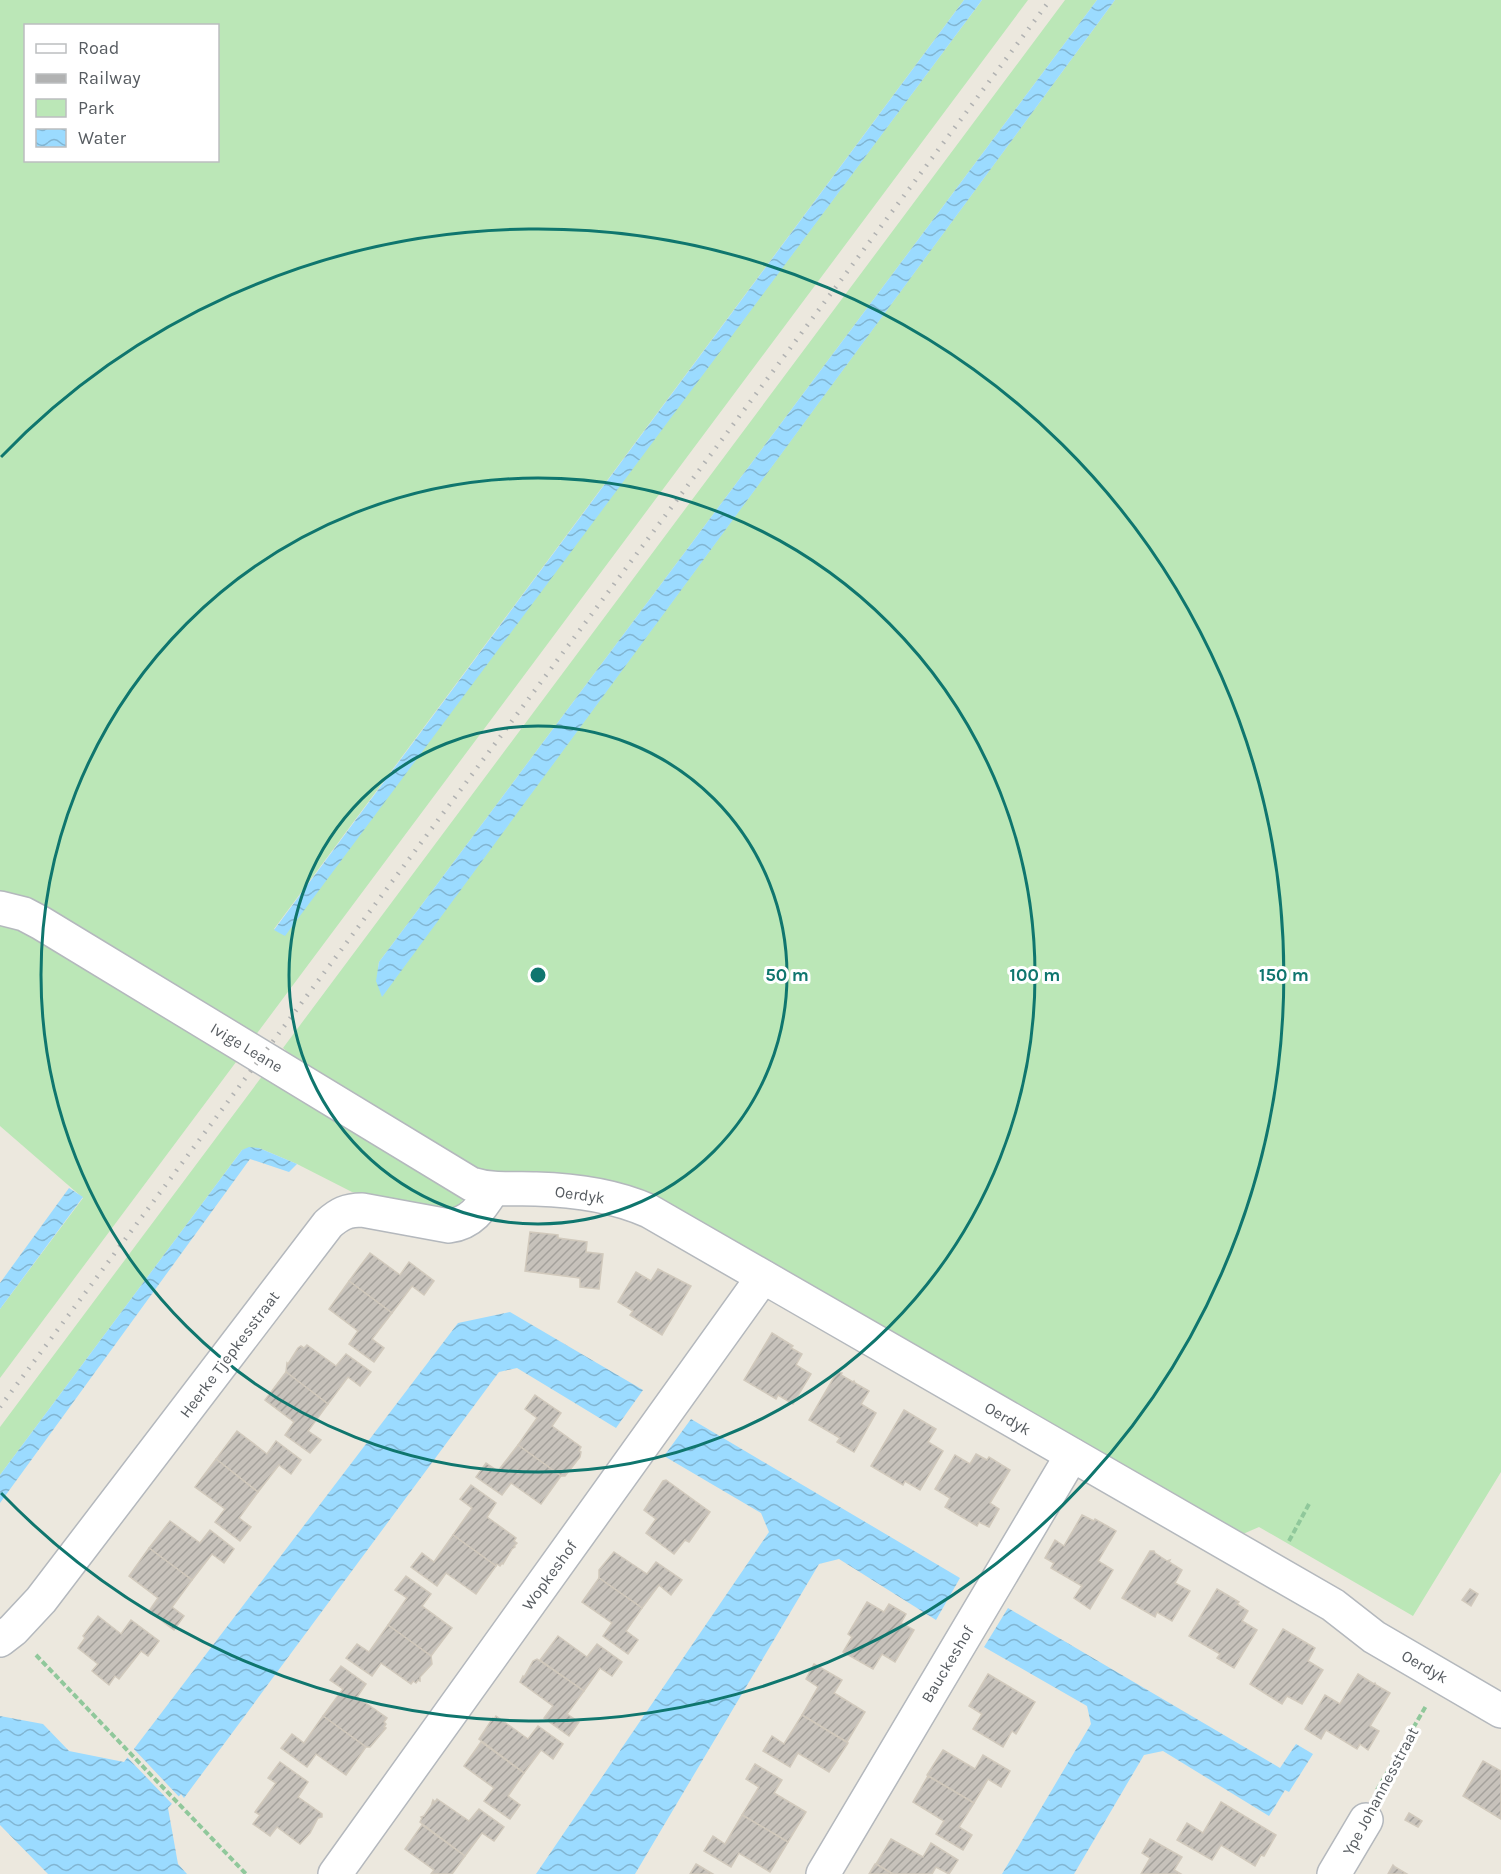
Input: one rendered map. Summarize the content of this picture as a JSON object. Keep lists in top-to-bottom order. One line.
{"streets":{"street":["Ivige Leane","Oerdyk","Heerke Tjepkesstraat","Wopkeshof","Bauckeshof","Ype Johannesstraat"]},"crossings":[["Ivige Leane","Oerdyk"],["Ivige Leane","Heerke Tjepkesstraat"],["Oerdyk","Heerke Tjepkesstraat"],["Oerdyk","Wopkeshof"],["Oerdyk","Bauckeshof"],["Oerdyk","Ype Johannesstraat"]],"legend":["Road","Railway","Park","Water"],"rings":["50 m","100 m","150 m"]}
